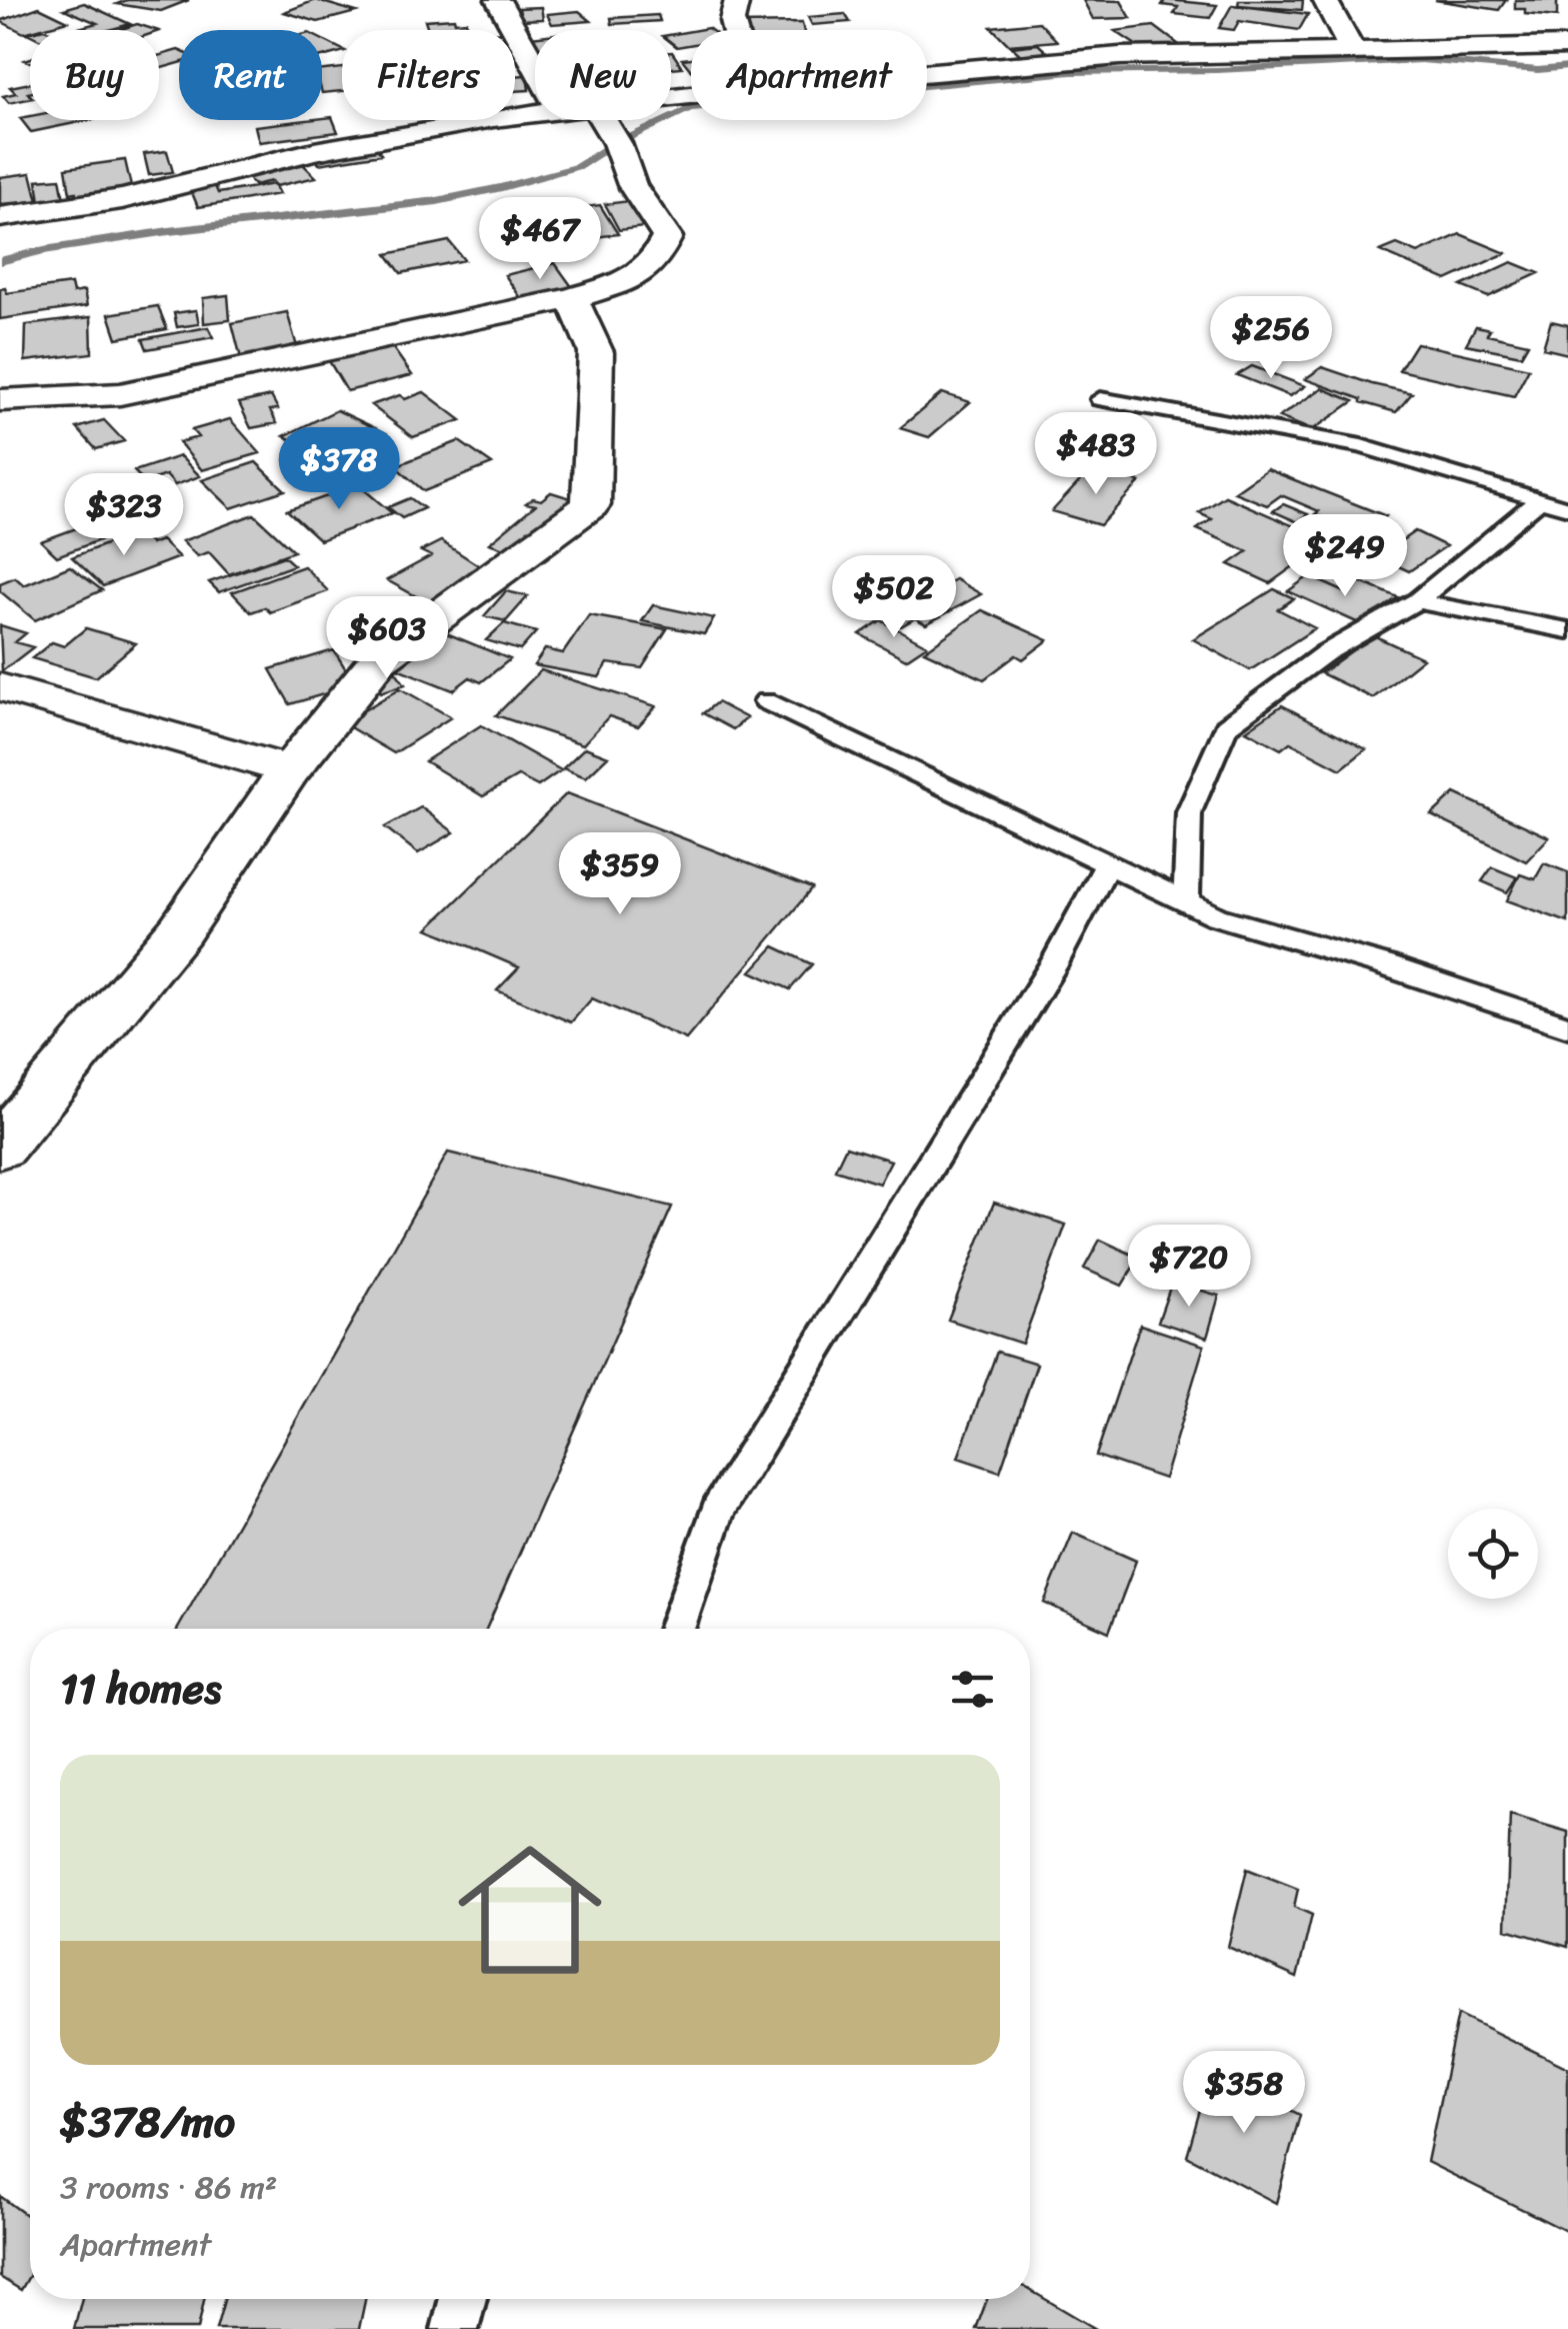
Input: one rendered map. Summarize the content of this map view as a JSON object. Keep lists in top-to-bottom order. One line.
{"page":{"chip":["Buy","Rent","Filters","New","Apartment"],"price":["$467","$256","$483","$378","$323","$249","$502","$603","$359","$720","$358"],"heading":"11 homes","list":[{"name":"$378/mo","note":"3 rooms · 86 m² · Apartment"}]}}
